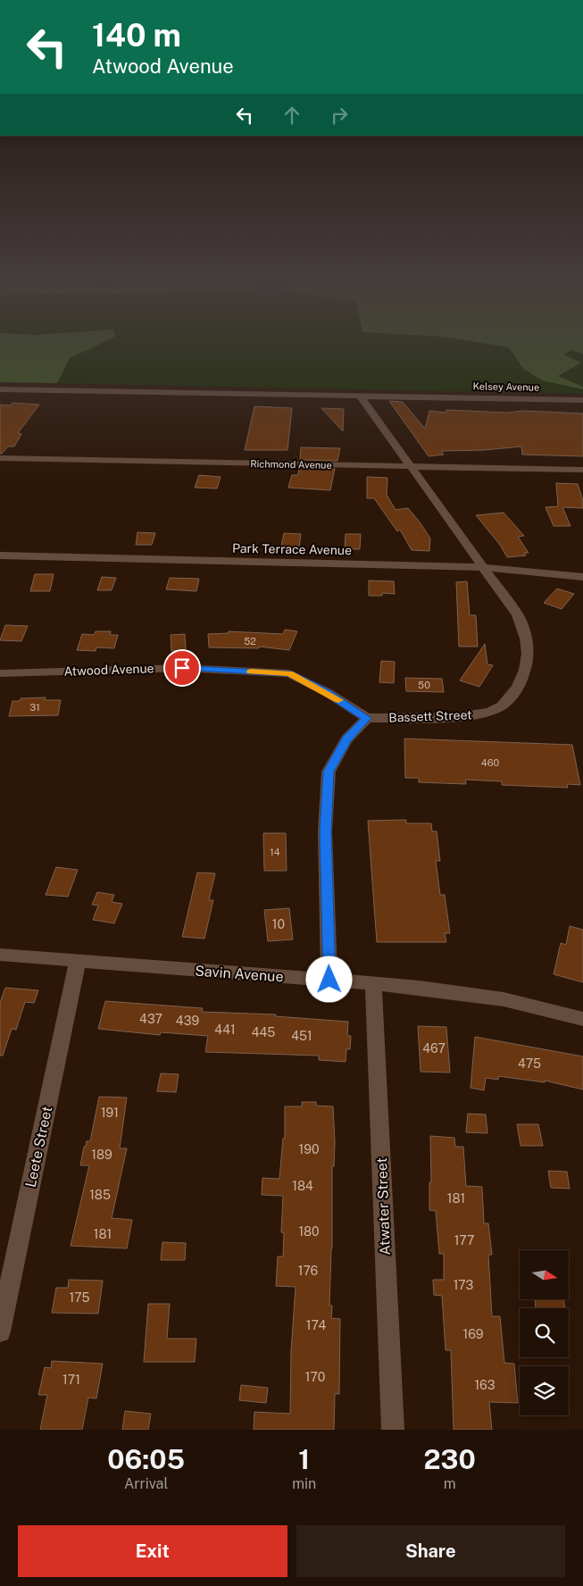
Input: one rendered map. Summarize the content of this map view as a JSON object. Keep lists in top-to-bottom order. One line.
{"streets":{"street":["Kelsey Avenue","Richmond Avenue","Park Terrace Avenue","Atwood Avenue","Bassett Street","Savin Avenue","Leete Street","Atwater Street"]},"crossings":[["Kelsey Avenue","Bassett Street"],["Richmond Avenue","Bassett Street"],["Park Terrace Avenue","Bassett Street"],["Atwood Avenue","Bassett Street"],["Savin Avenue","Leete Street"],["Savin Avenue","Atwater Street"]],"house_numbers":["52","50","31","460","14","10","437","439","441","445","451","467","475","191","190","189","184","185","181","180","181","177","176","173","175","174","169","170","171","163"],"north":"right","page":{"turn":["140 m","Atwood Avenue"],"eta":["06:05","Arrival","1","min","230","m"],"buttons":["Exit","Share"]}}
